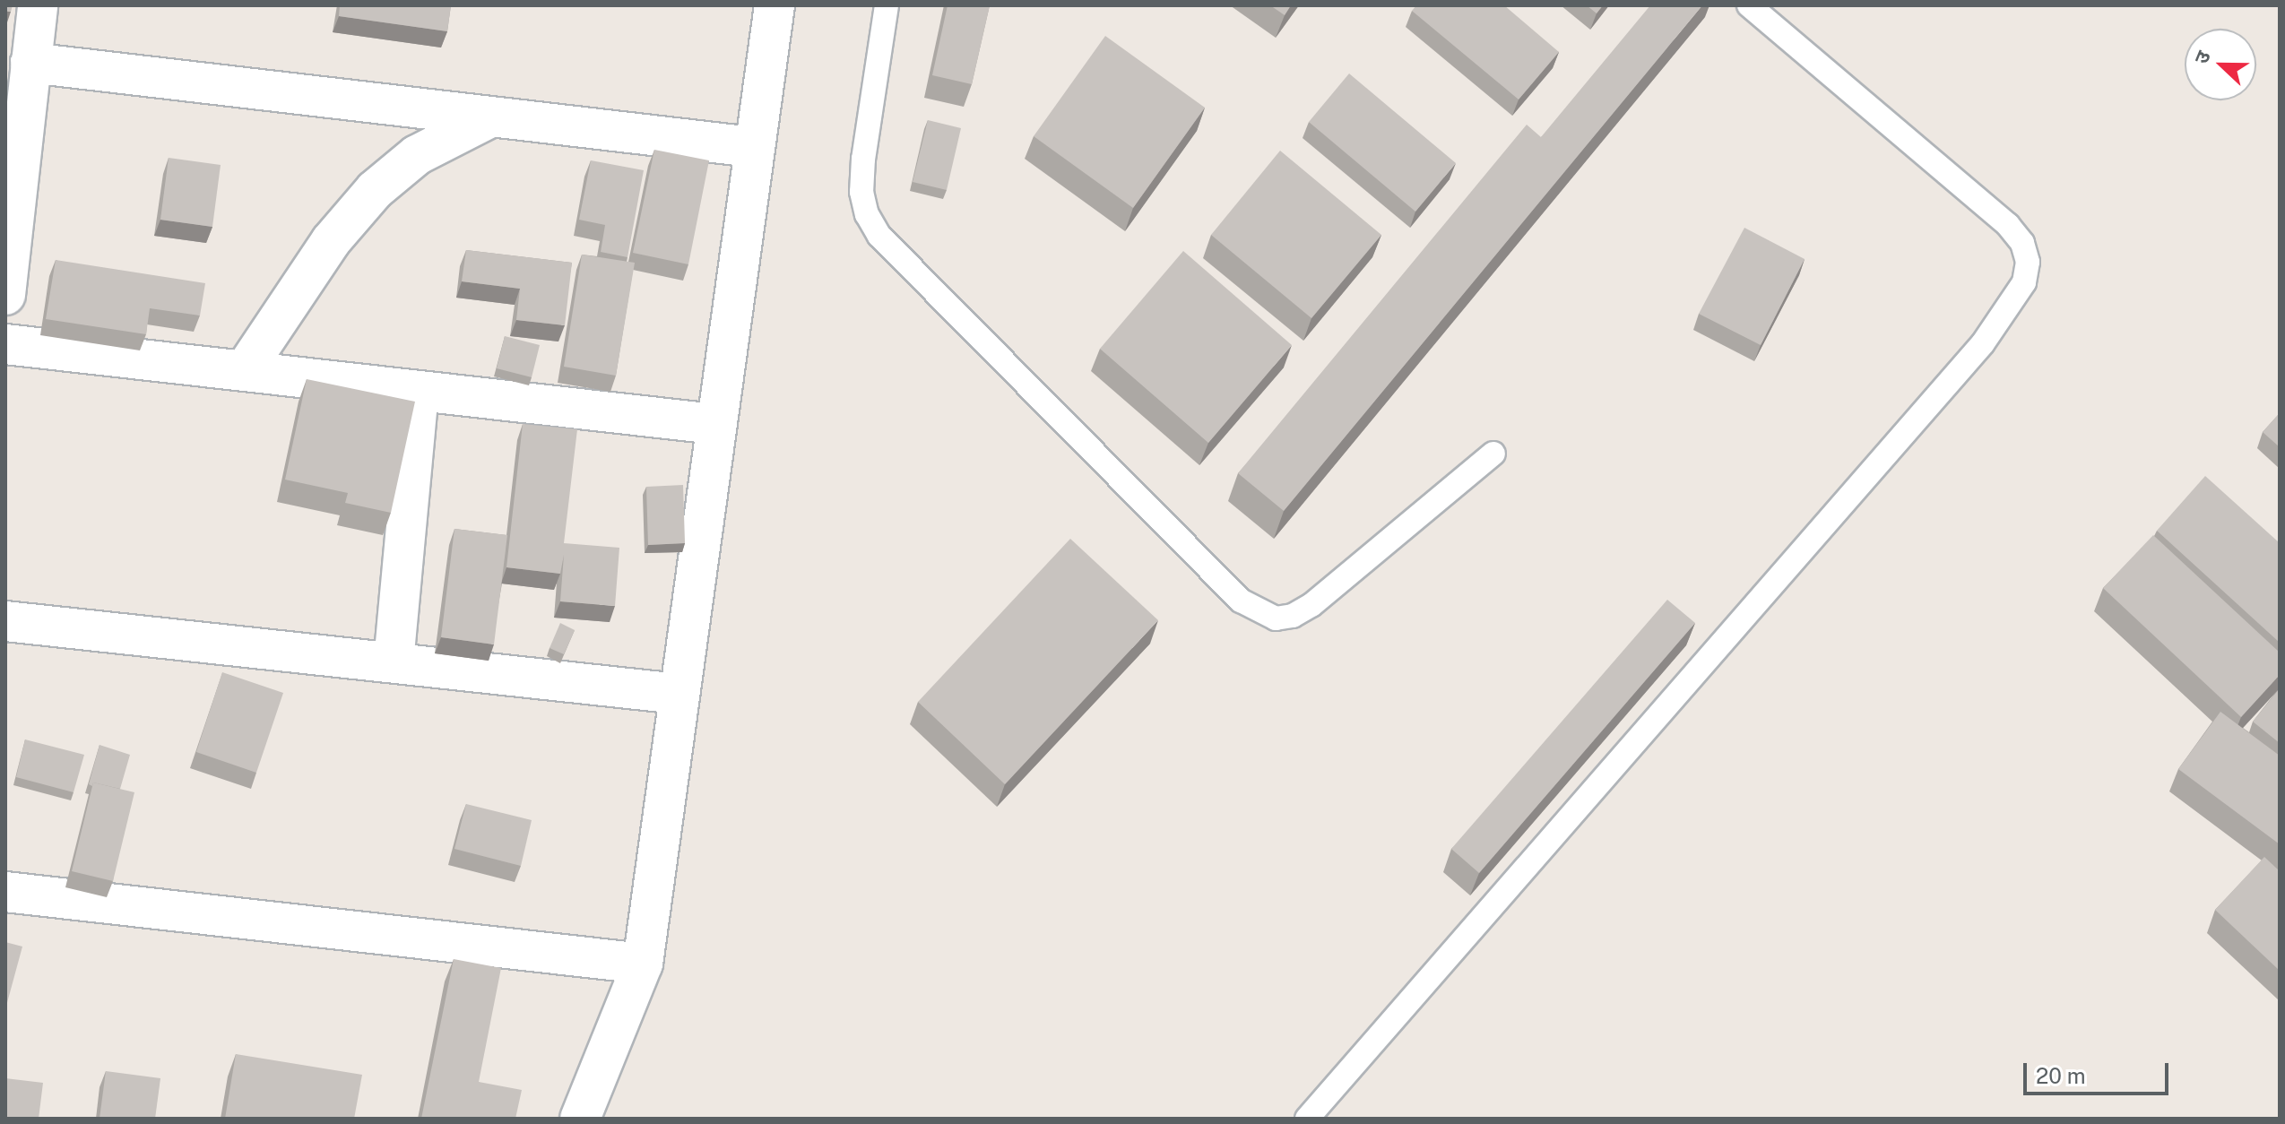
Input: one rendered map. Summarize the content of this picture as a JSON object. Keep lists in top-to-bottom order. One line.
{"scale_bar":"20 m","north":"left"}
